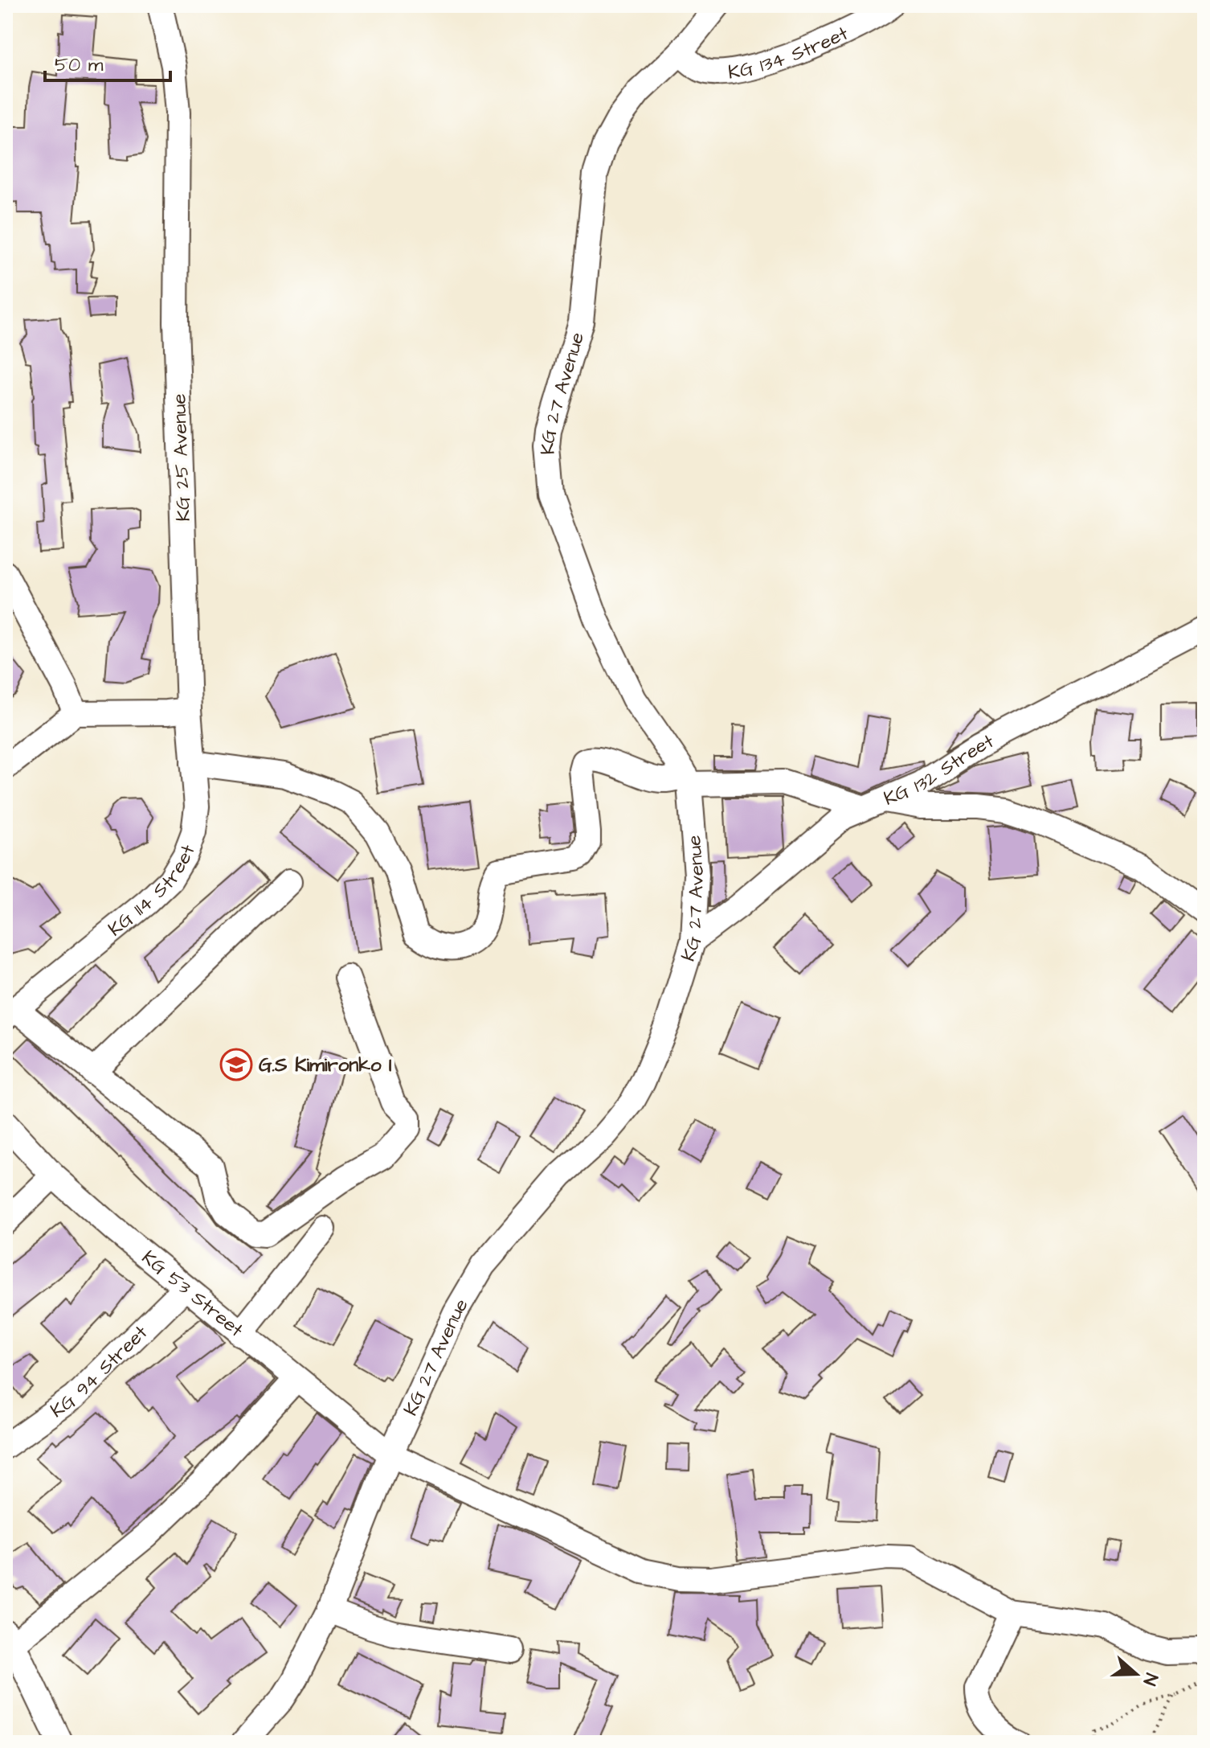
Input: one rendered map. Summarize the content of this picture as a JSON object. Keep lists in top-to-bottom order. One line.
{"streets":{"street":["KG 134 Street","KG 27 Avenue","KG 25 Avenue","KG 132 Street","KG 114 Street","KG 53 Street","KG 94 Street"]},"crossings":[["KG 134 Street","KG 27 Avenue"],["KG 27 Avenue","KG 132 Street"],["KG 27 Avenue","KG 53 Street"],["KG 25 Avenue","KG 114 Street"],["KG 53 Street","KG 94 Street"]],"places":{"school or university":["G.S Kimironko I"]},"scale_bar":"50 m","north":"right"}
